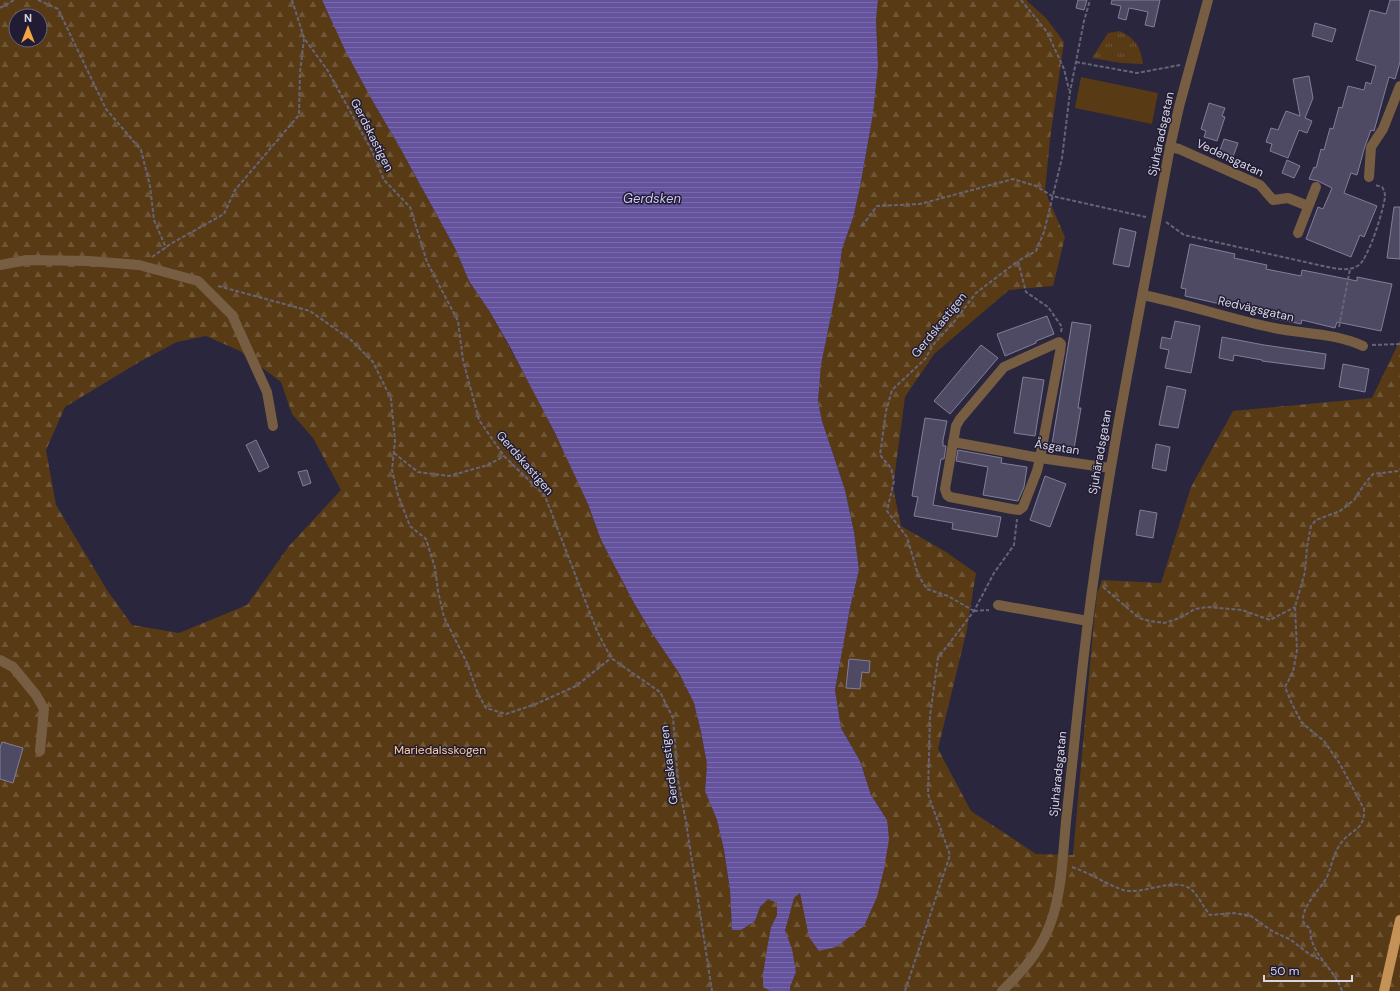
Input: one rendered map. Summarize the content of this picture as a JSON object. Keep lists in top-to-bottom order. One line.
{"streets":{"street":["Sjuhäradsgatan","Vedensgatan","Redvägsgatan","Åsgatan"],"path":["Gerdskastigen"]},"crossings":[["Sjuhäradsgatan","Vedensgatan"],["Sjuhäradsgatan","Redvägsgatan"],["Sjuhäradsgatan","Åsgatan"]],"water":["Gerdsken"],"parks":["Mariedalsskogen"],"scale_bar":"50 m","north":"top"}
